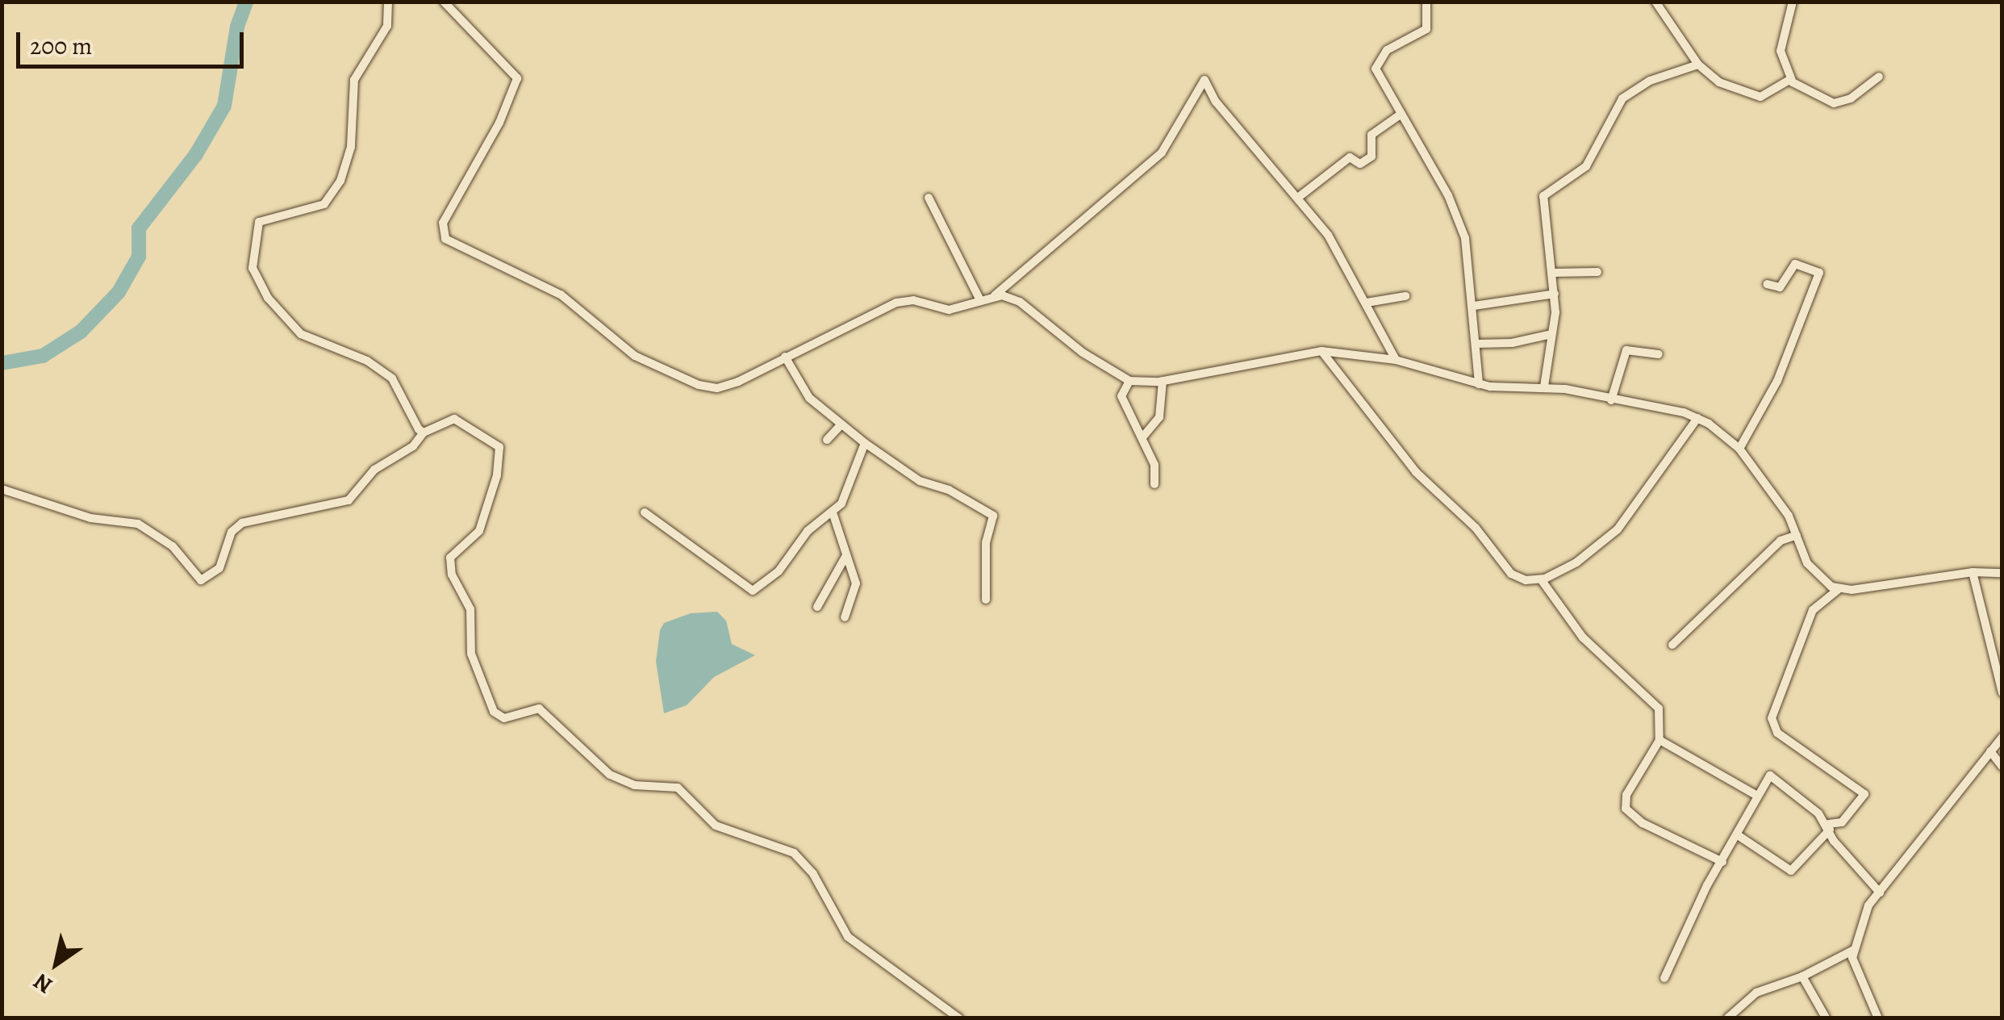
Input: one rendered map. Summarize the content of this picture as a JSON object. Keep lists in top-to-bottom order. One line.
{"scale_bar":"200 m","north":"bottom left"}
